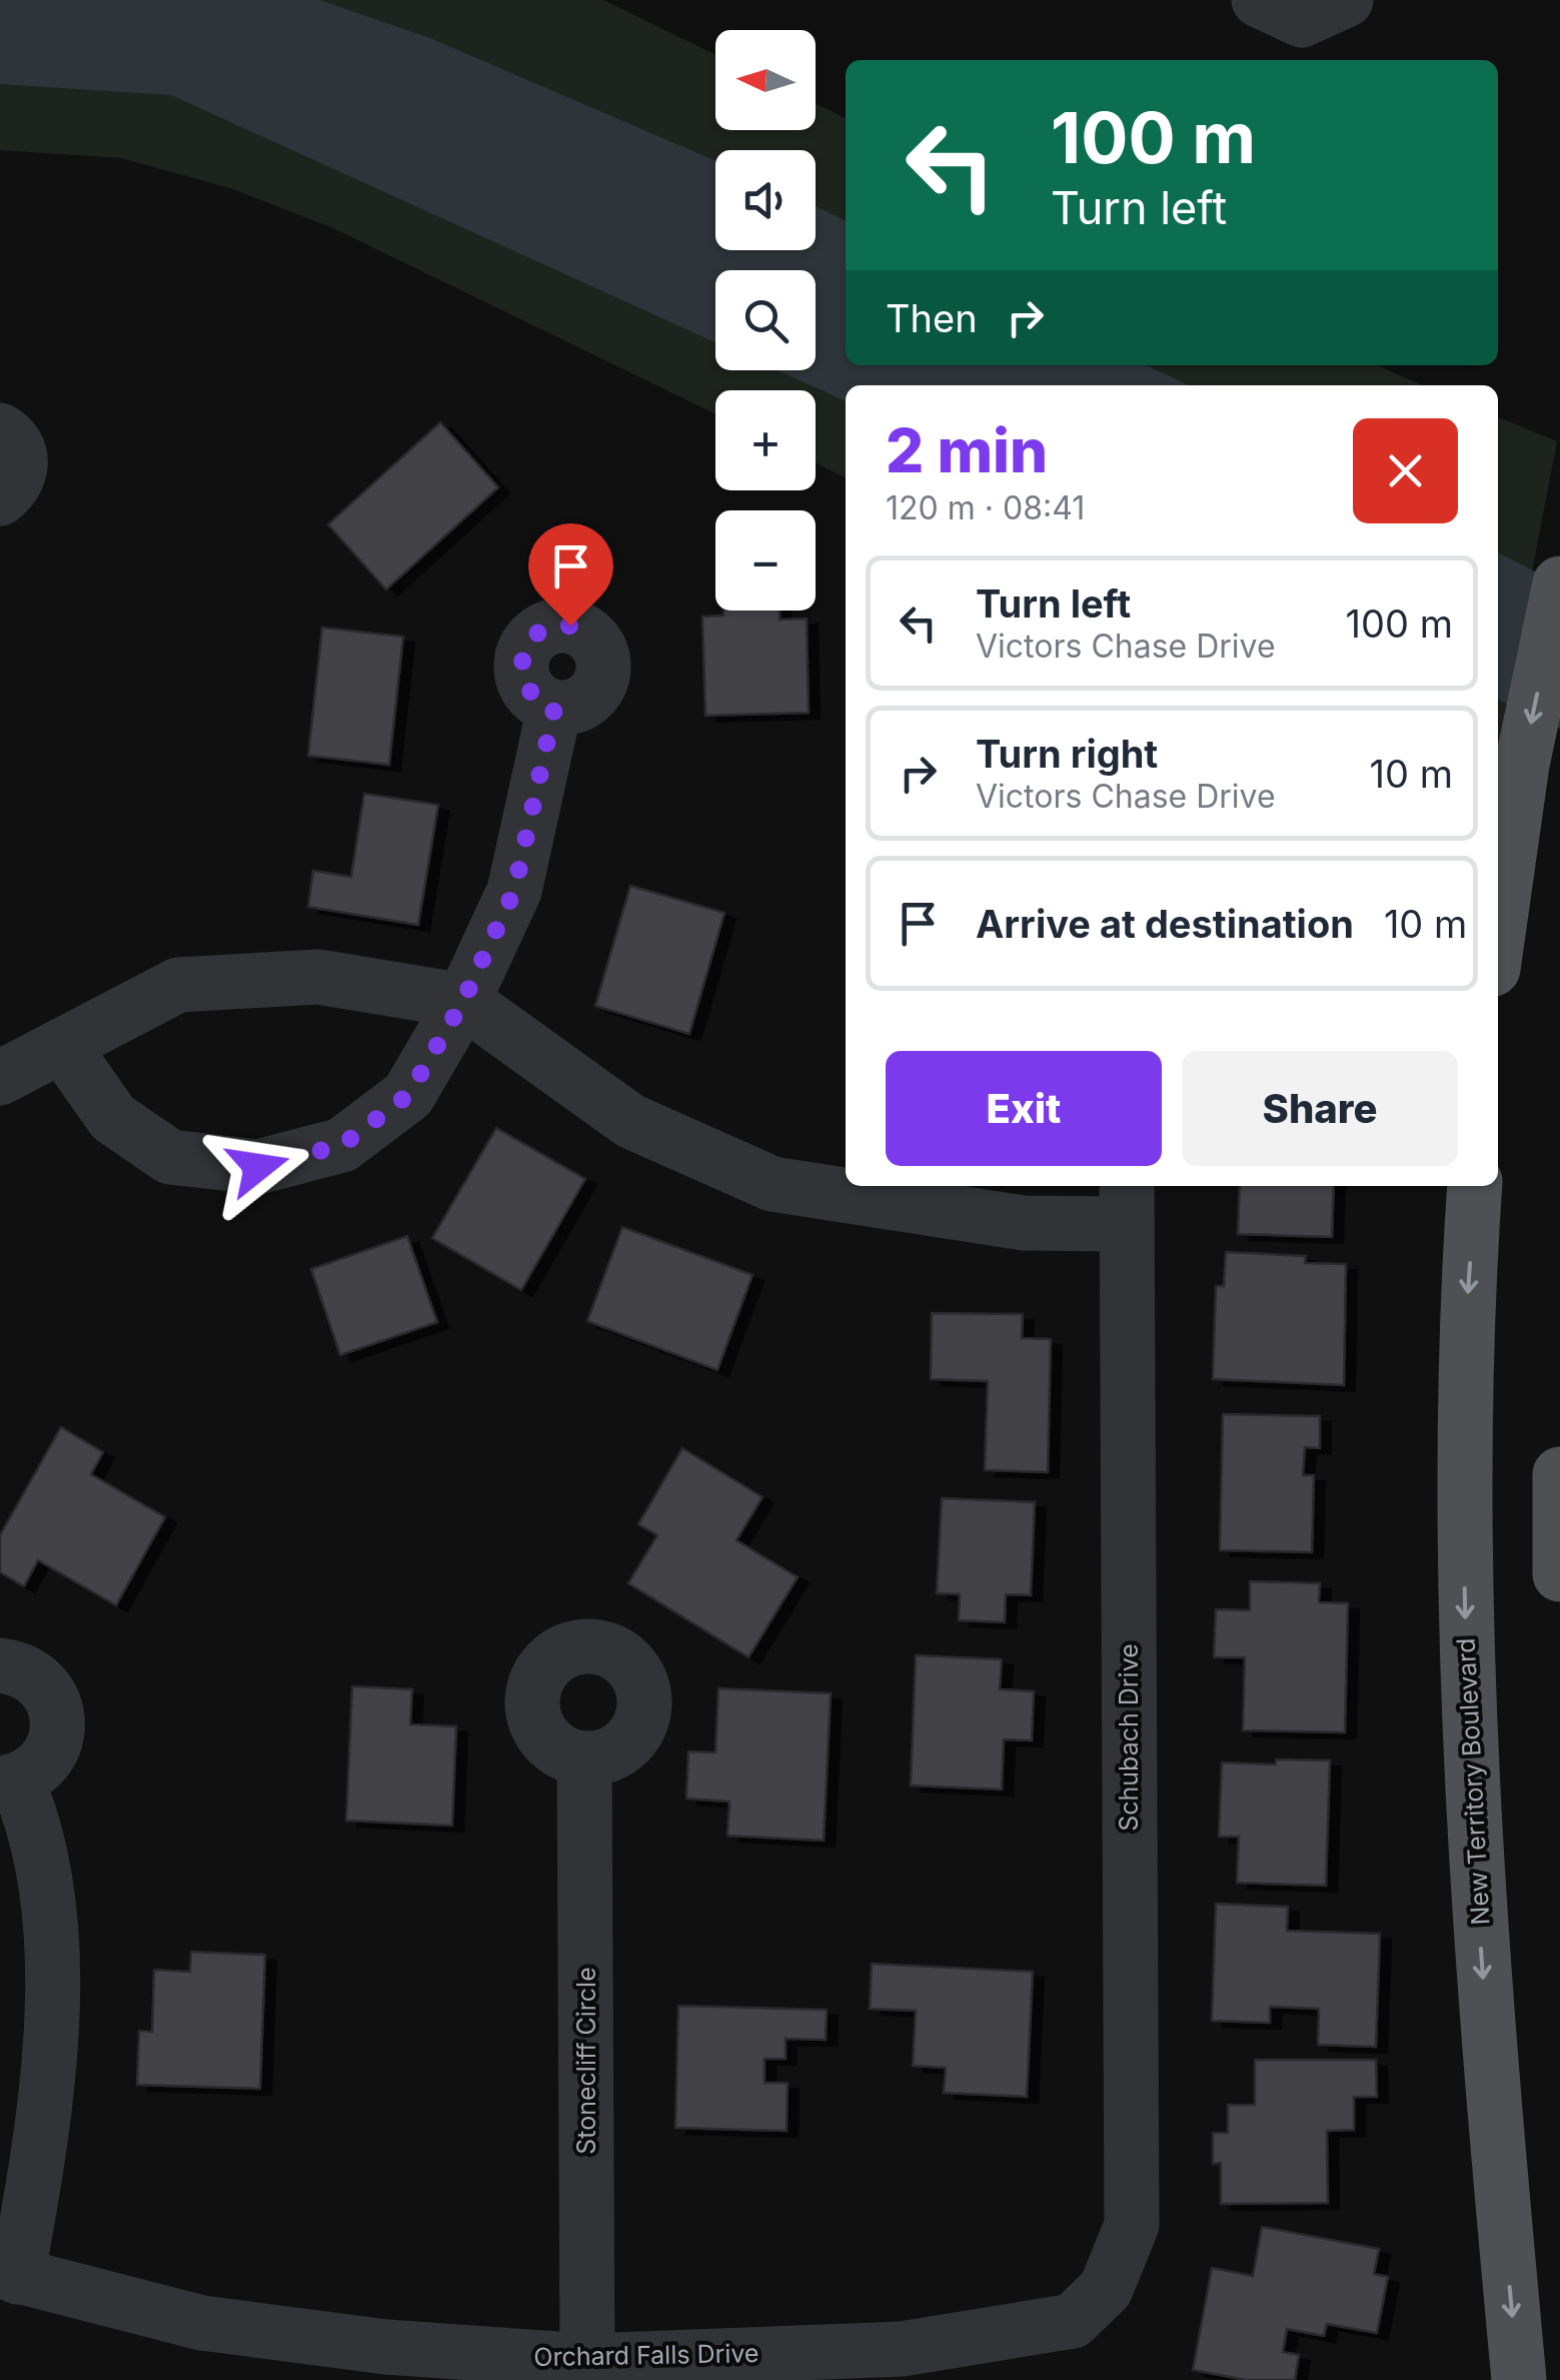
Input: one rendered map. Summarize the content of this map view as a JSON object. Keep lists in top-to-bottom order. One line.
{"streets":{"main road":["New Territory Boulevard"],"street":["Schubach Drive","Stonecliff Circle","Orchard Falls Drive"]},"crossings":[["Schubach Drive","Orchard Falls Drive"],["Stonecliff Circle","Orchard Falls Drive"]],"one_way":["New Territory Boulevard"],"north":"left","page":{"map_buttons":["+","−"],"turn":["100 m","Turn left"],"then":"Then","heading":["2 min","120 m · 08:41"],"list":[{"name":"Turn left","note":"Victors Chase Drive","value":"100 m"},{"name":"Turn right","note":"Victors Chase Drive","value":"10 m"},{"name":"Arrive at destination","value":"10 m"}],"buttons":["Exit","Share"]}}
